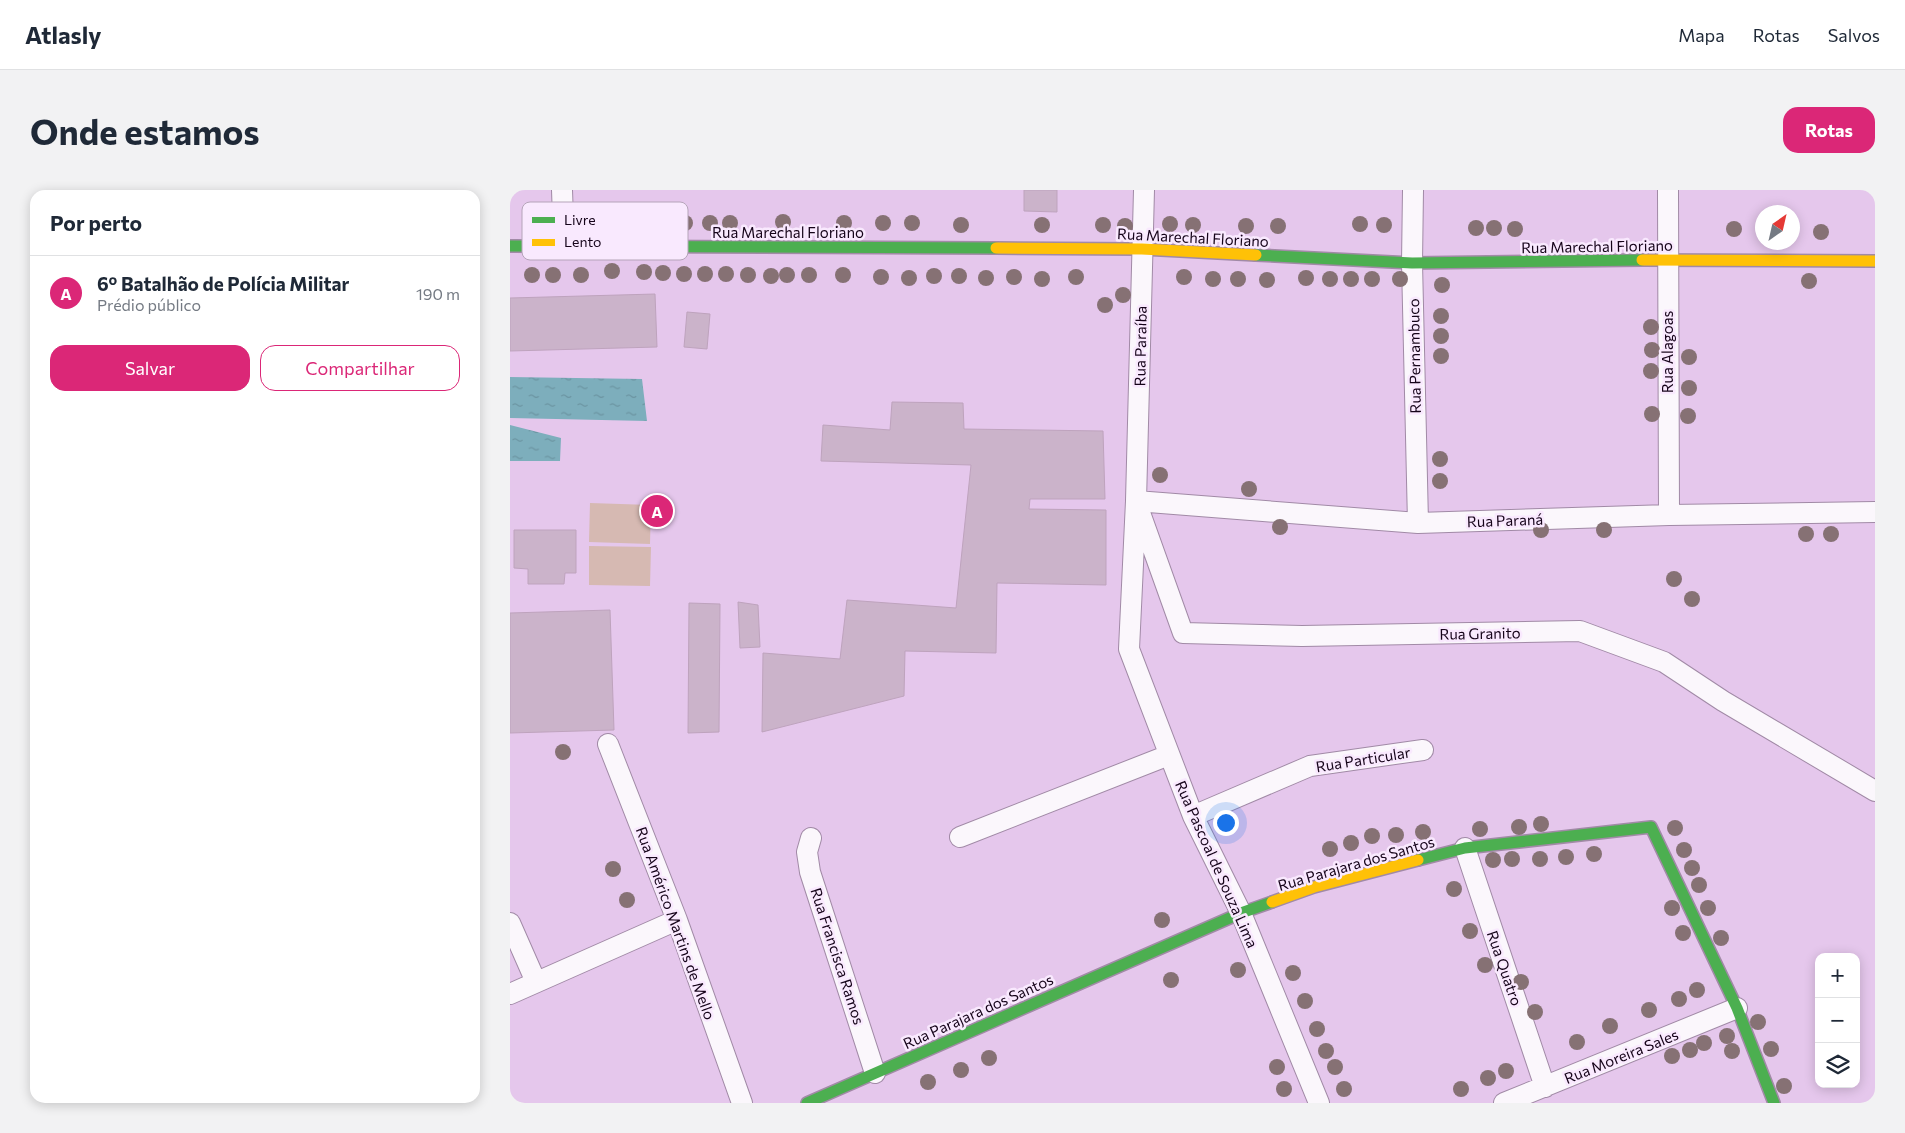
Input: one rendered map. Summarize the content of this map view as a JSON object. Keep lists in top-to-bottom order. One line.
{"streets":{"street":["Rua Marechal Floriano","Rua Paraíba","Rua Alagoas","Rua Pernambuco","Rua Paraná","Rua Granito","Rua Particular","Rua Parajara dos Santos","Rua Pascoal de Souza Lima","Rua Américo Martins de Mello","Rua Francisca Ramos","Rua Quatro","Rua Moreira Sales"]},"crossings":[["Rua Marechal Floriano","Rua Paraíba"],["Rua Marechal Floriano","Rua Alagoas"],["Rua Marechal Floriano","Rua Pernambuco"],["Rua Paraíba","Rua Paraná"],["Rua Paraíba","Rua Granito"],["Rua Paraíba","Rua Pascoal de Souza Lima"],["Rua Alagoas","Rua Paraná"],["Rua Pernambuco","Rua Paraná"],["Rua Paraná","Rua Granito"],["Rua Paraná","Rua Pascoal de Souza Lima"],["Rua Granito","Rua Pascoal de Souza Lima"],["Rua Particular","Rua Pascoal de Souza Lima"],["Rua Parajara dos Santos","Rua Pascoal de Souza Lima"],["Rua Parajara dos Santos","Rua Francisca Ramos"],["Rua Parajara dos Santos","Rua Quatro"],["Rua Parajara dos Santos","Rua Moreira Sales"],["Rua Quatro","Rua Moreira Sales"]],"legend":["Livre","Lento"],"north":"top right","page":{"header":"Atlasly","nav":["Mapa","Rotas","Salvos"],"buttons":["Rotas",["Salvar","Compartilhar"]],"title":"Onde estamos","heading":"Por perto","list":[{"mark":"A","name":"6º Batalhão de Polícia Militar","note":"Prédio público","value":"190 m"}],"pins":"A","map_buttons":["+","−"]}}
